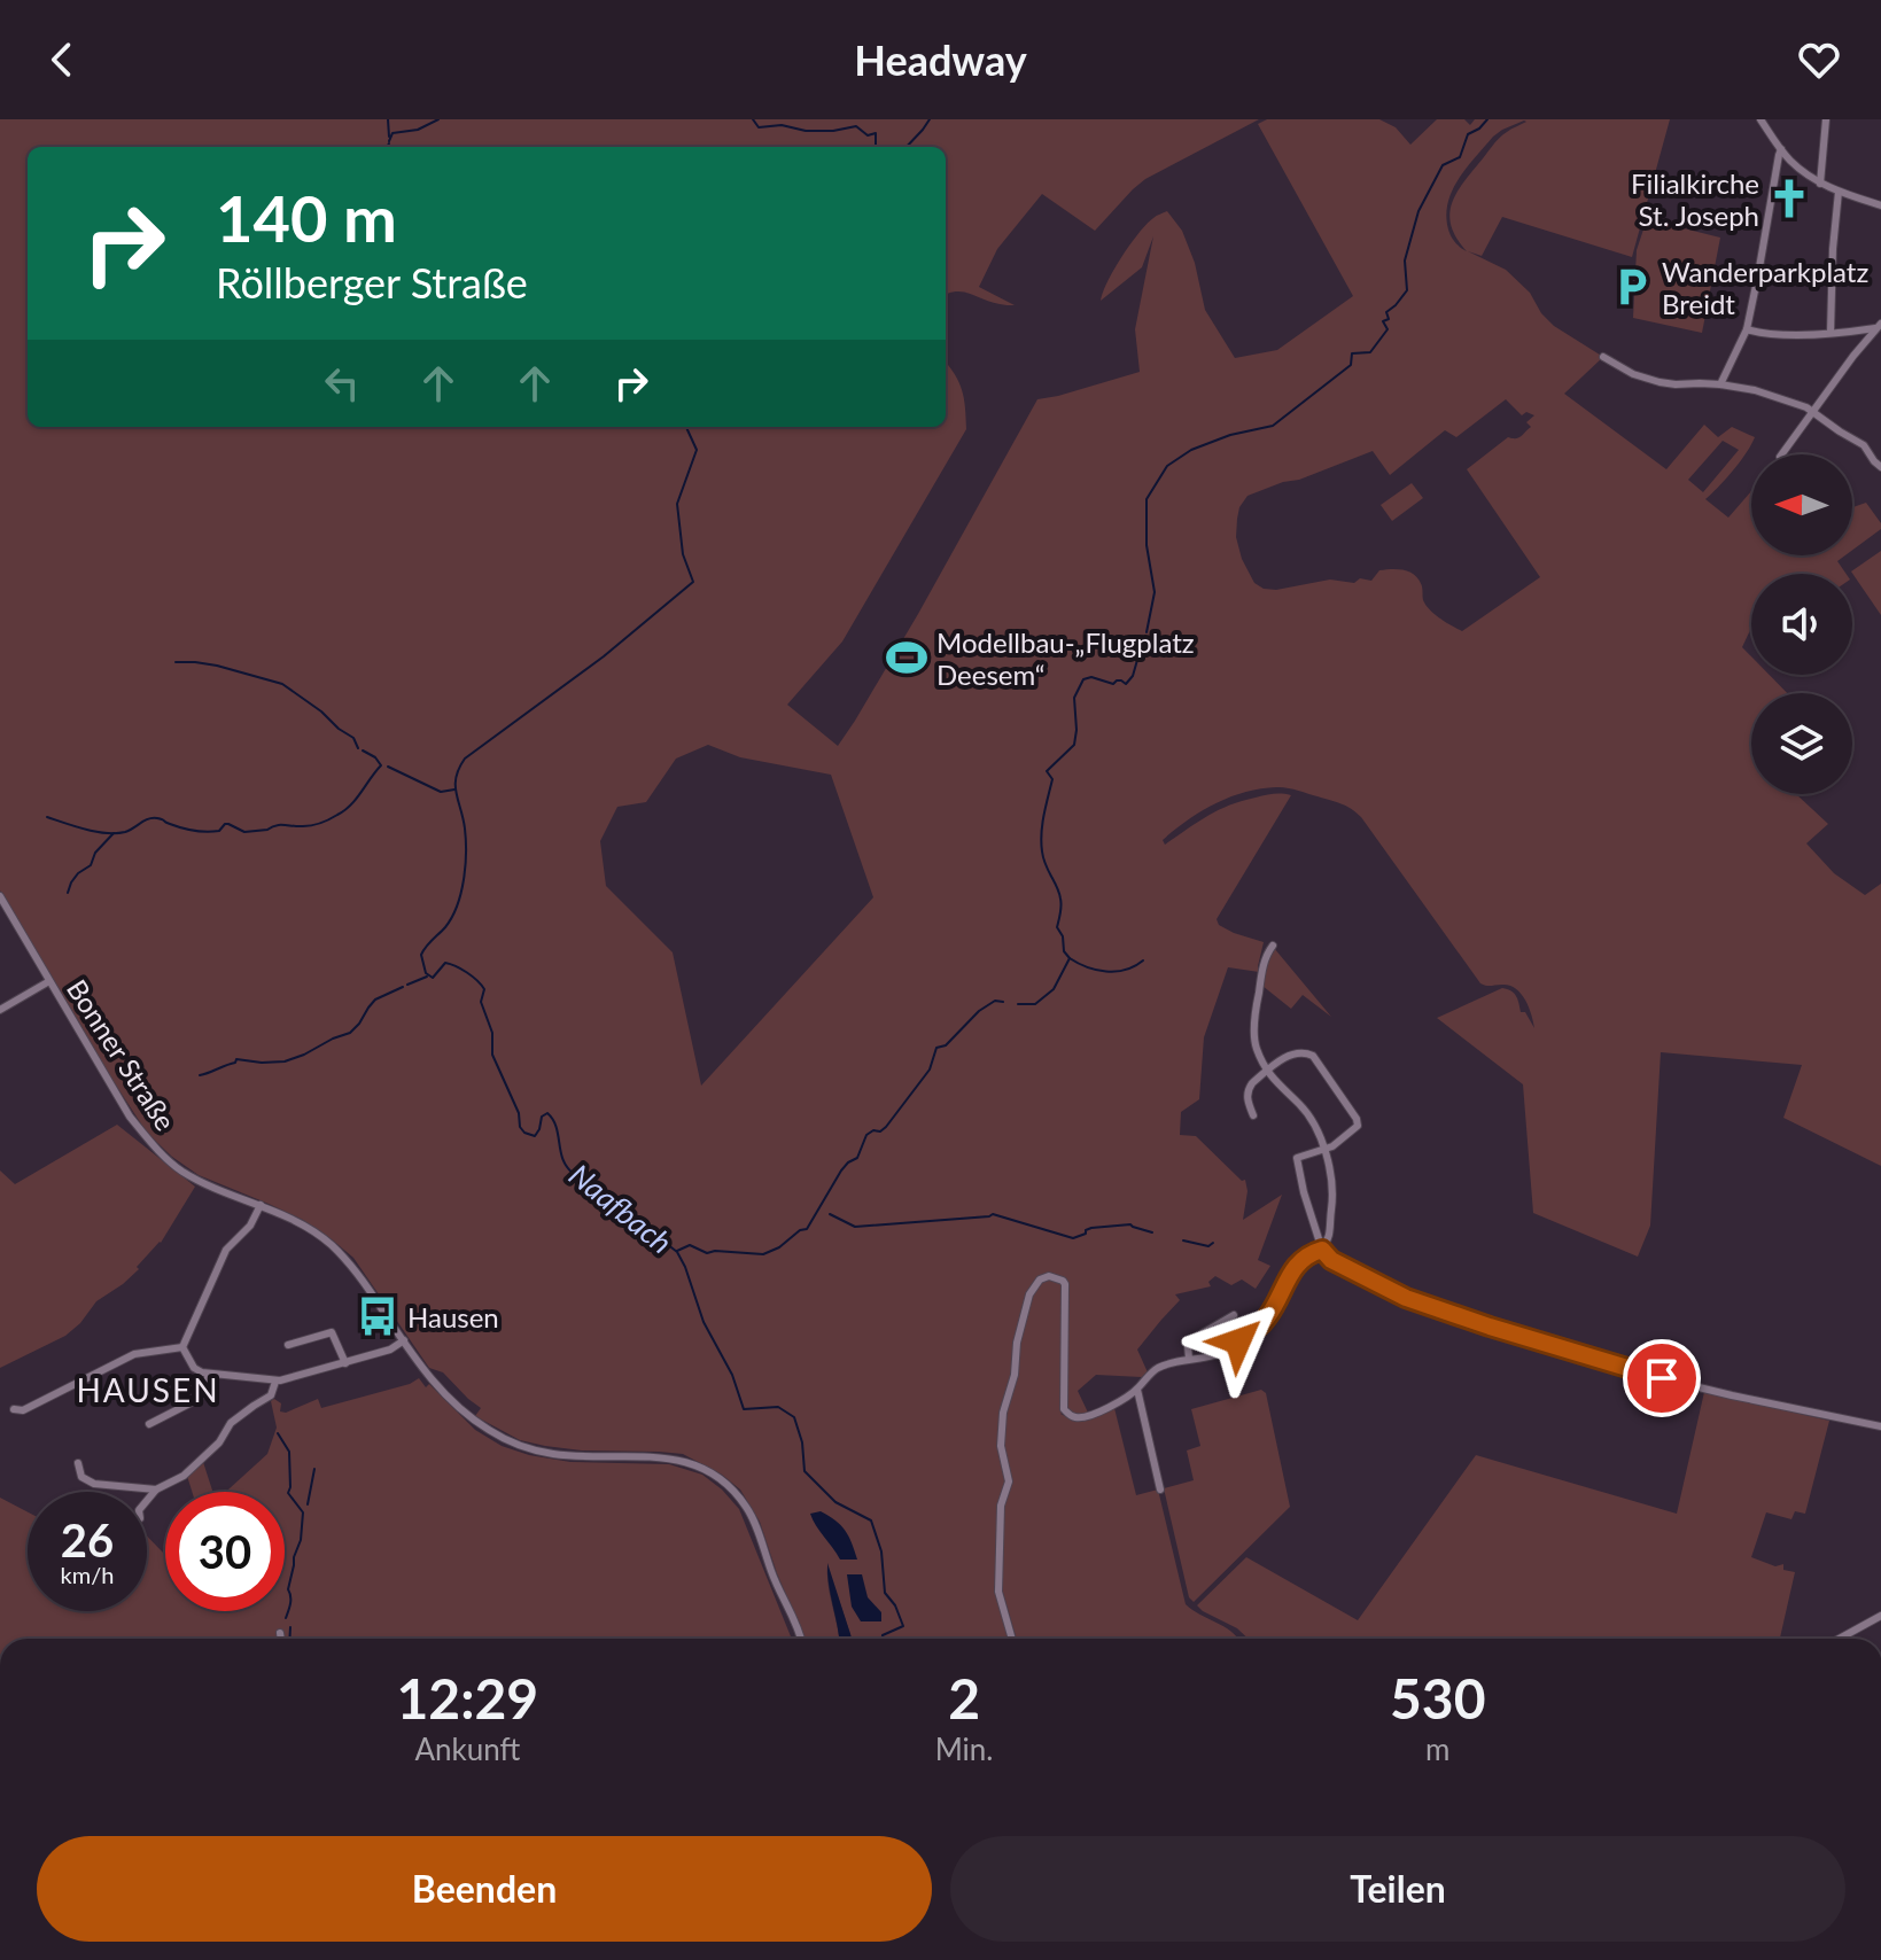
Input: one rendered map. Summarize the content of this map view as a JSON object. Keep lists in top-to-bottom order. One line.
{"streets":{"street":["Bonner Straße"]},"districts":["HAUSEN"],"water":["Naafbach"],"places":{"church":["Filialkirche St. Joseph"],"parking":["Wanderparkplatz Breidt"],"sports":["Modellbau-„Flugplatz Deesem“"],"bus stop":["Hausen"]},"north":"left","page":{"header":"Headway","turn":["140 m","Röllberger Straße"],"speed":"26 km/h","limit":"30","eta":["12:29","Ankunft","2","Min.","530","m"],"buttons":["Beenden","Teilen"]}}
